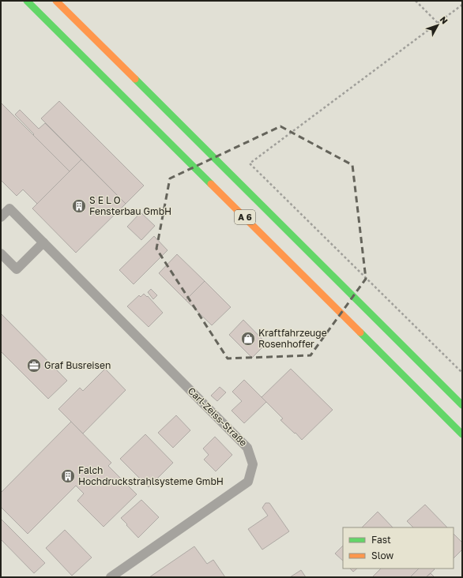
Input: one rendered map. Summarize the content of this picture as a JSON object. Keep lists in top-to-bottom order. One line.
{"streets":{"highway":["A 6"],"street":["Carl-Zeiss-Straße"]},"places":{"building":["S E L O Fensterbau GmbH","Falch Hochdruckstrahlsysteme GmbH"],"shop":["Kraftfahrzeuge Rosenhoffer"],"office":["Graf Busreisen"]},"legend":["Fast","Slow"],"north":"top right"}
